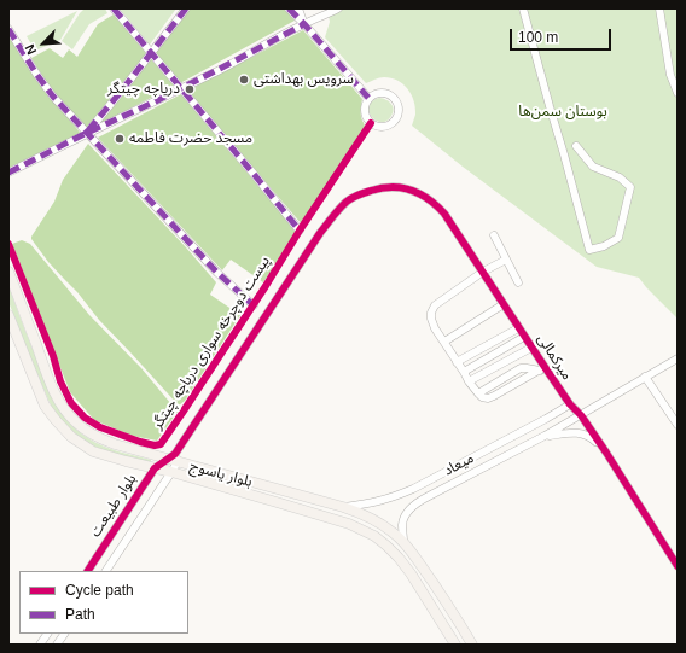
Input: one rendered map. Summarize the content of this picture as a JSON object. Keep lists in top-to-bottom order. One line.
{"streets":{"main road":["بلوار یاسوج"],"street":["میرکمالی","میعاد","بلوار طبیعت"],"cycle path":["پیست دوچرخه سواری دریاچه چیتگر"]},"crossings":[["میرکمالی","میعاد"],["میرکمالی","بلوار یاسوج"],["میرکمالی","بلوار طبیعت"],["میعاد","بلوار یاسوج"],["بلوار یاسوج","بلوار طبیعت"]],"parks":["بوستان سمن‌ها"],"places":["سرویس بهداشتی","دریاچه چیتگر","مسجد حضرت فاطمه"],"legend":["Cycle path","Path"],"scale_bar":"100 m","north":"bottom left"}
